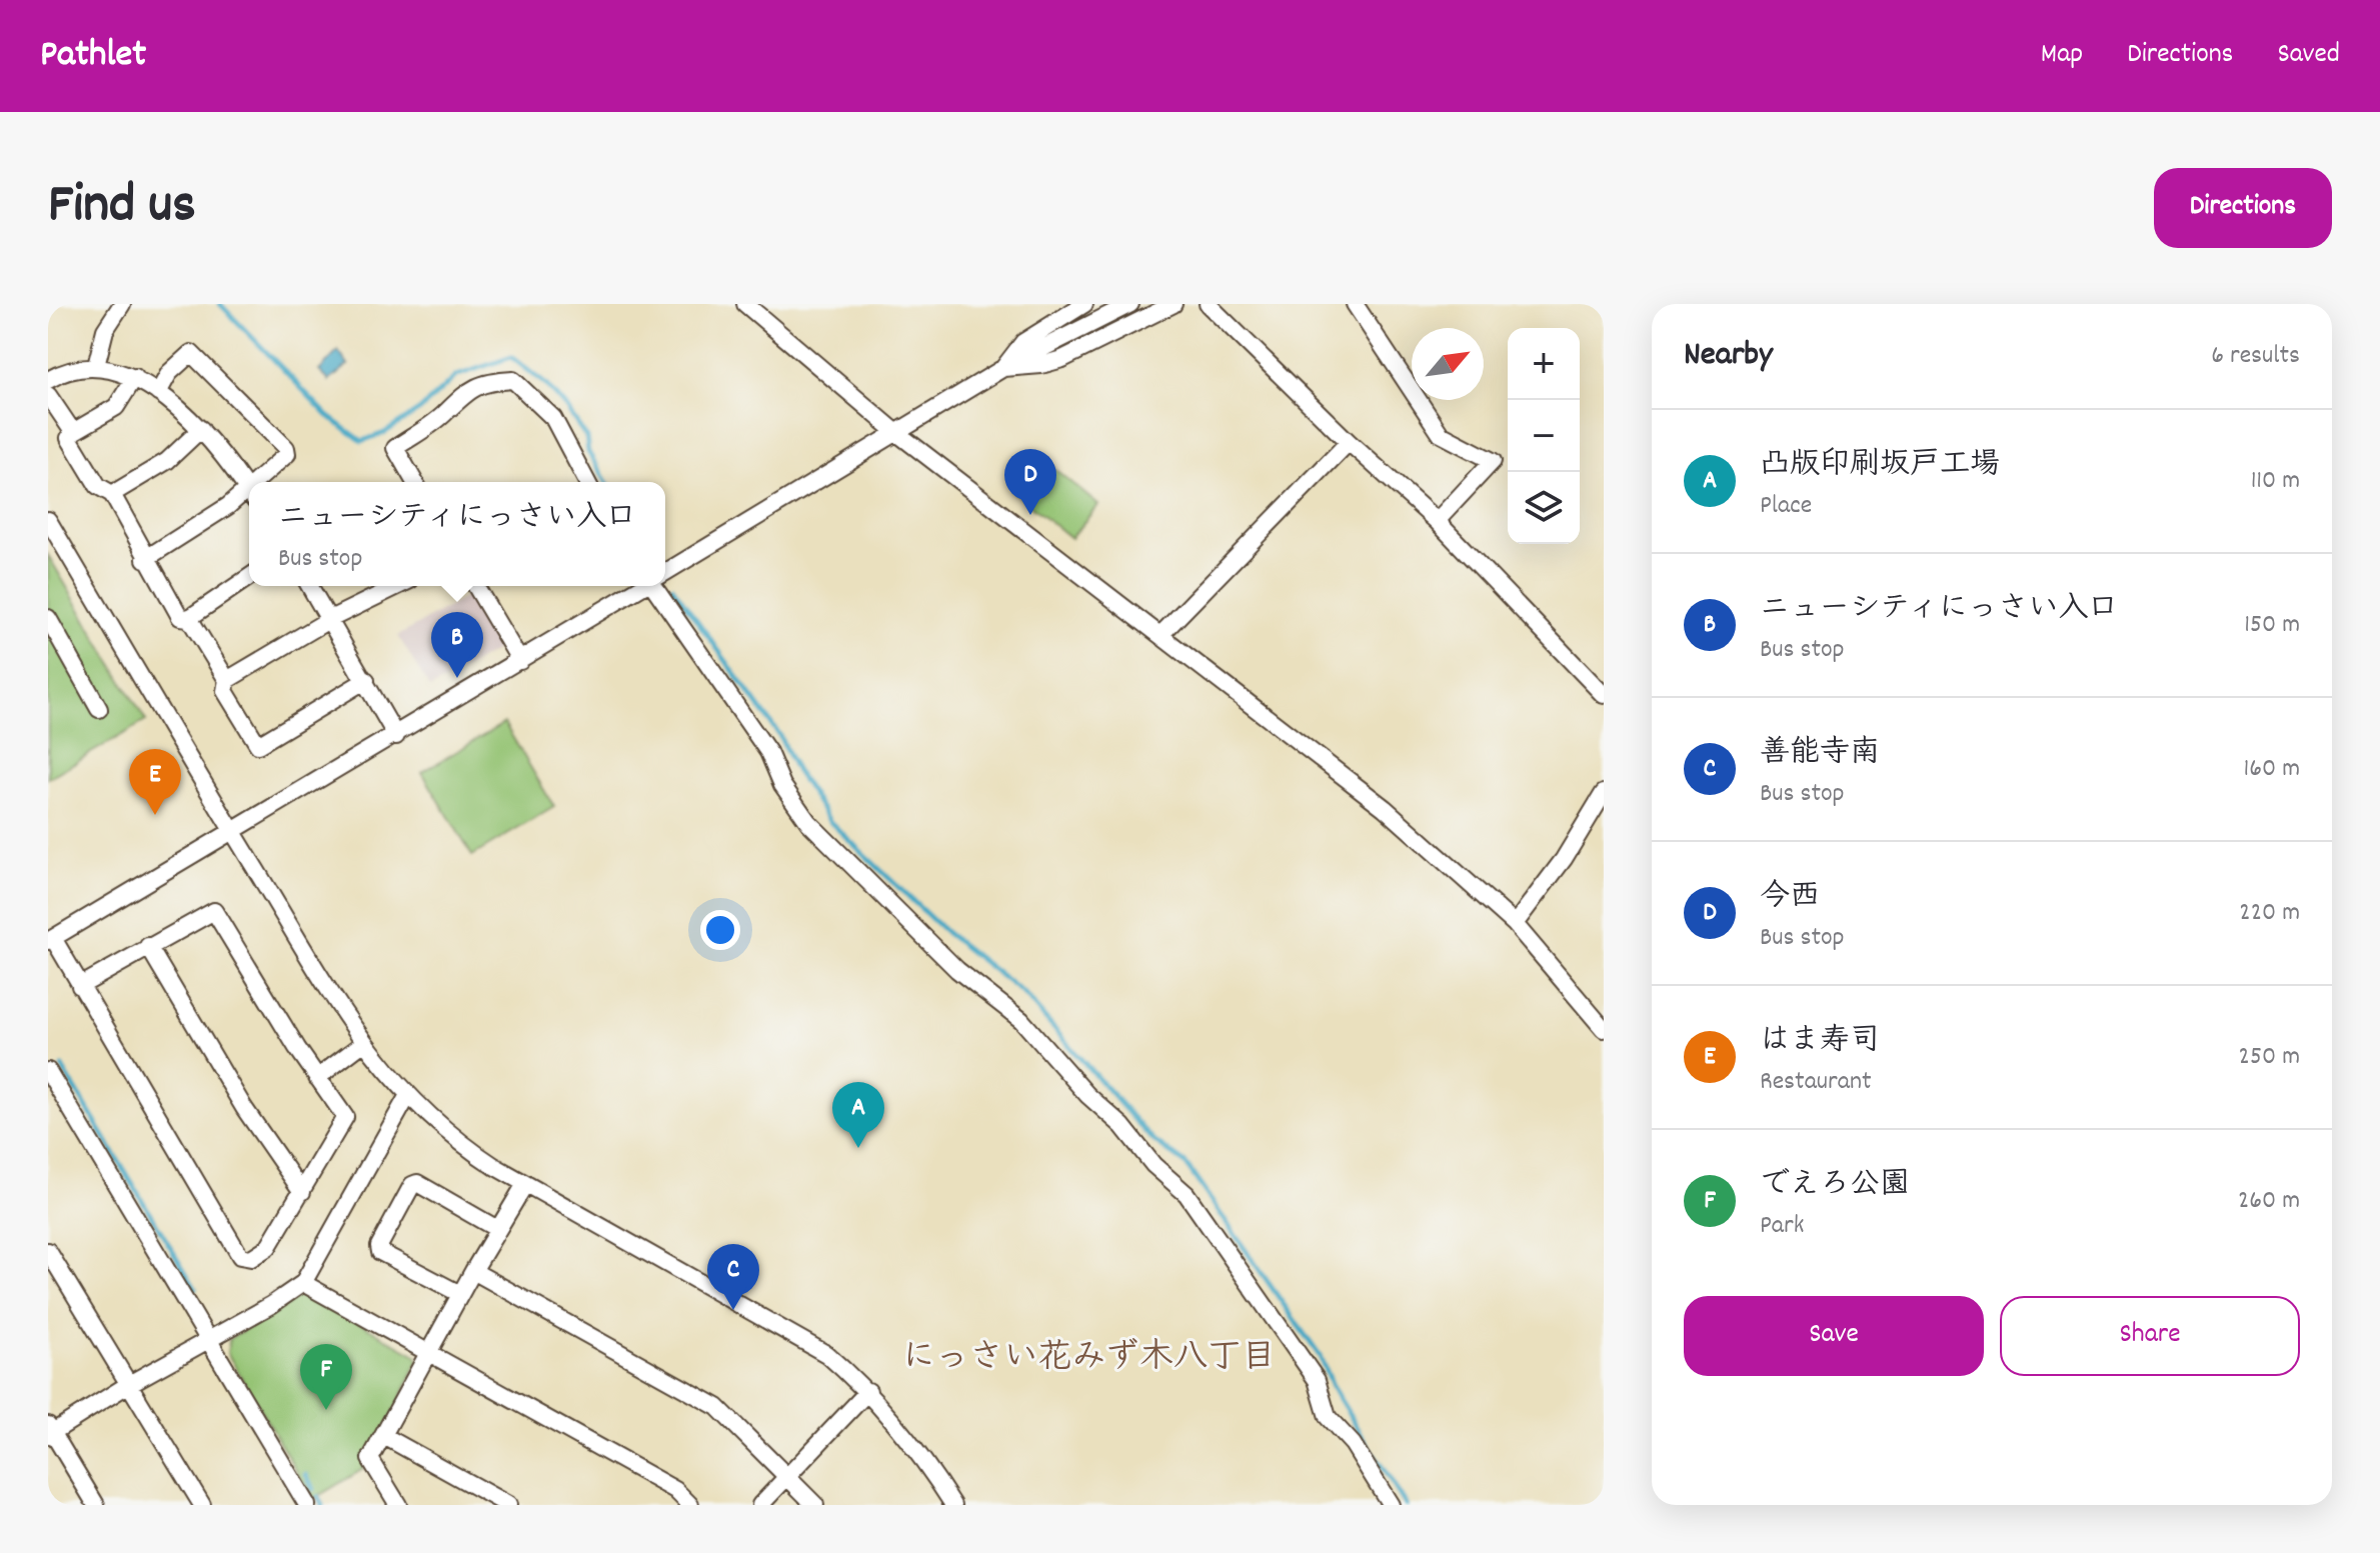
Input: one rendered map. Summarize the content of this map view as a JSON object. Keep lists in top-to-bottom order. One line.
{"districts":["にっさい花みず木八丁目"],"north":"top right","page":{"header":"Pathlet","nav":["Map","Directions","Saved"],"title":"Find us","buttons":["Directions",["Save","Share"]],"heading":["Nearby","6 results"],"map_buttons":["+","−"],"list":[{"mark":"A","name":"凸版印刷坂戸工場","note":"Place","value":"110 m"},{"mark":"B","name":"ニューシティにっさい入口","note":"Bus stop","value":"150 m"},{"mark":"C","name":"善能寺南","note":"Bus stop","value":"160 m"},{"mark":"D","name":"今西","note":"Bus stop","value":"220 m"},{"mark":"E","name":"はま寿司","note":"Restaurant","value":"250 m"},{"mark":"F","name":"でえろ公園","note":"Park","value":"260 m"}],"pins":["D","B","E","A","C","F"],"popup":["ニューシティにっさい入口","Bus stop"]}}
